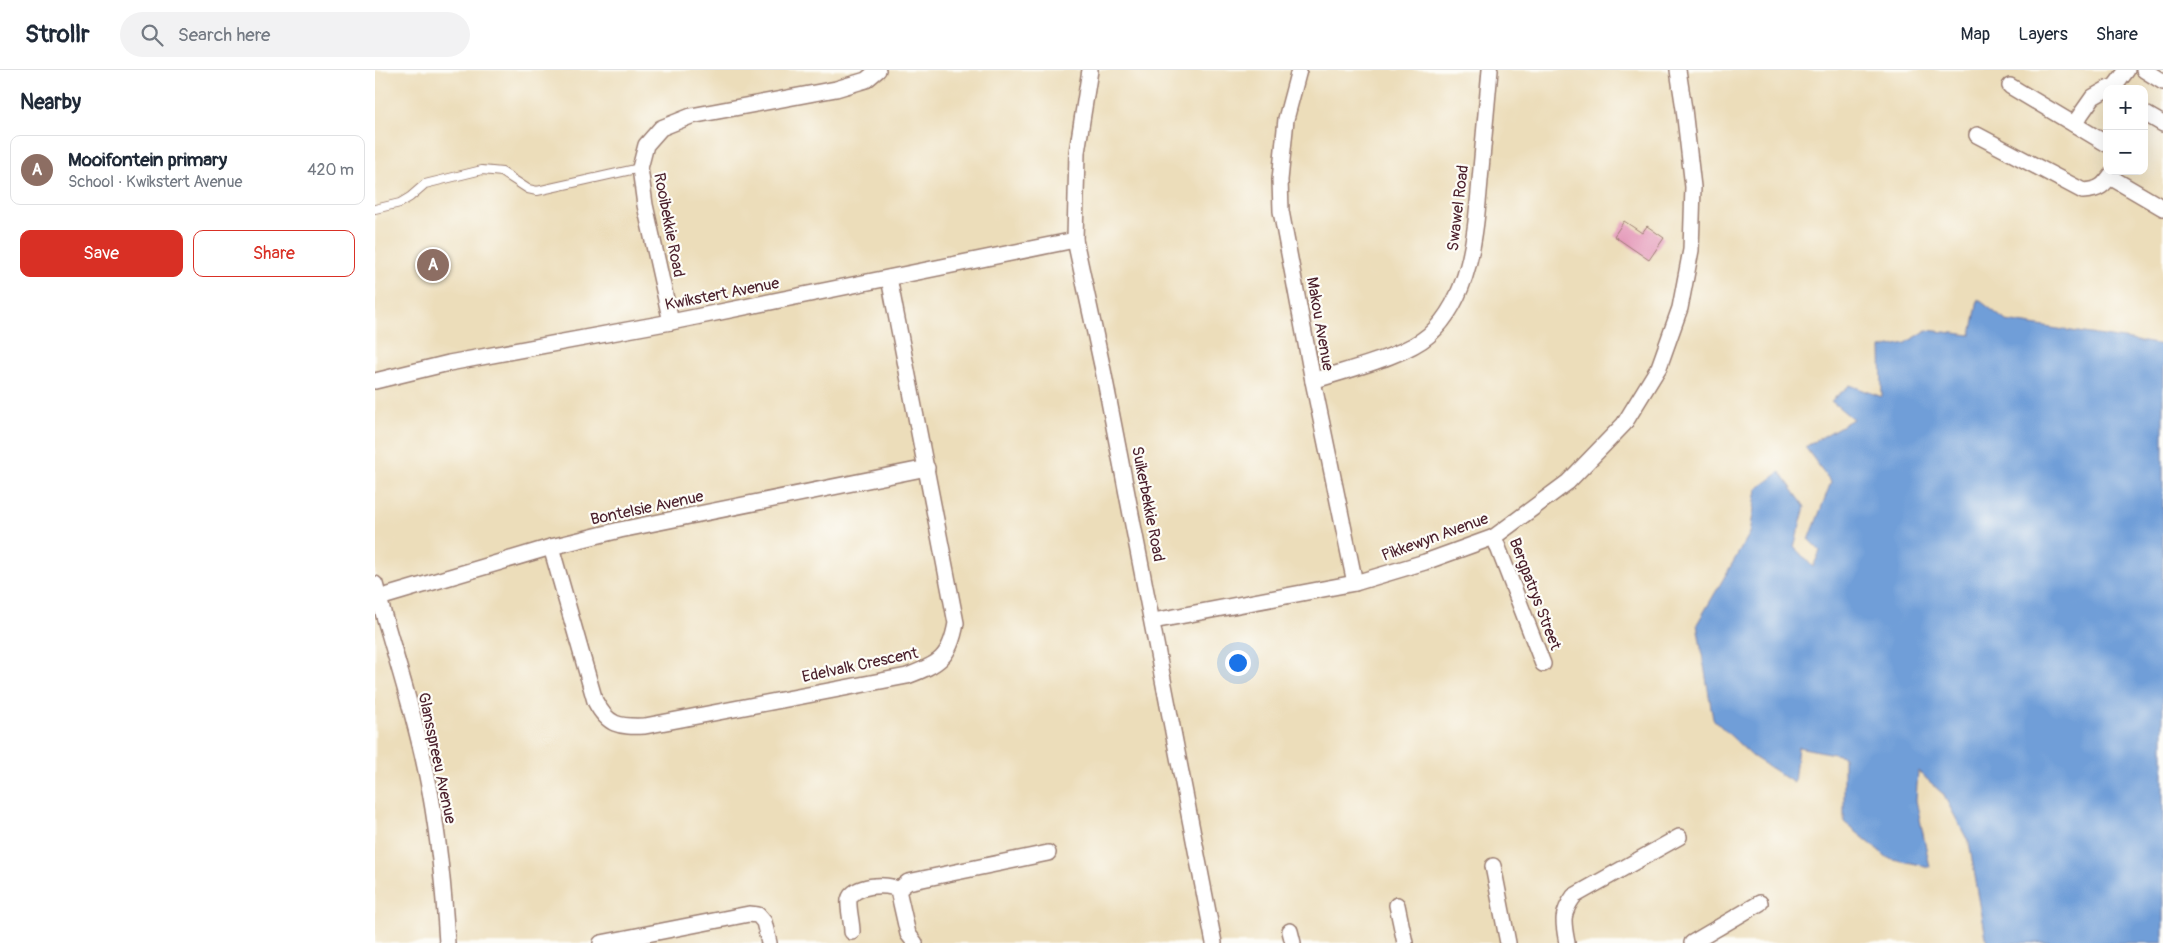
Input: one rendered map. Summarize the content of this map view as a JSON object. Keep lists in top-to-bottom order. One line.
{"streets":{"street":["Swawel Road","Rooibekkie Road","Kwikstert Avenue","Makou Avenue","Suikerbekkie Road","Bontelsie Avenue","Pikkewyn Avenue","Bergpatrys Street","Edelvalk Crescent","Glansspreeu Avenue"]},"crossings":[["Swawel Road","Makou Avenue"],["Rooibekkie Road","Kwikstert Avenue"],["Kwikstert Avenue","Suikerbekkie Road"],["Kwikstert Avenue","Edelvalk Crescent"],["Makou Avenue","Pikkewyn Avenue"],["Suikerbekkie Road","Pikkewyn Avenue"],["Bontelsie Avenue","Edelvalk Crescent"],["Bontelsie Avenue","Glansspreeu Avenue"],["Pikkewyn Avenue","Bergpatrys Street"]],"page":{"header":"Strollr","search":"Search here","nav":["Map","Layers","Share"],"heading":"Nearby","map_buttons":["+","−"],"list":[{"mark":"A","name":"Mooifontein primary","note":"School · Kwikstert Avenue","value":"420 m"}],"buttons":["Save","Share"],"pins":"A"}}
